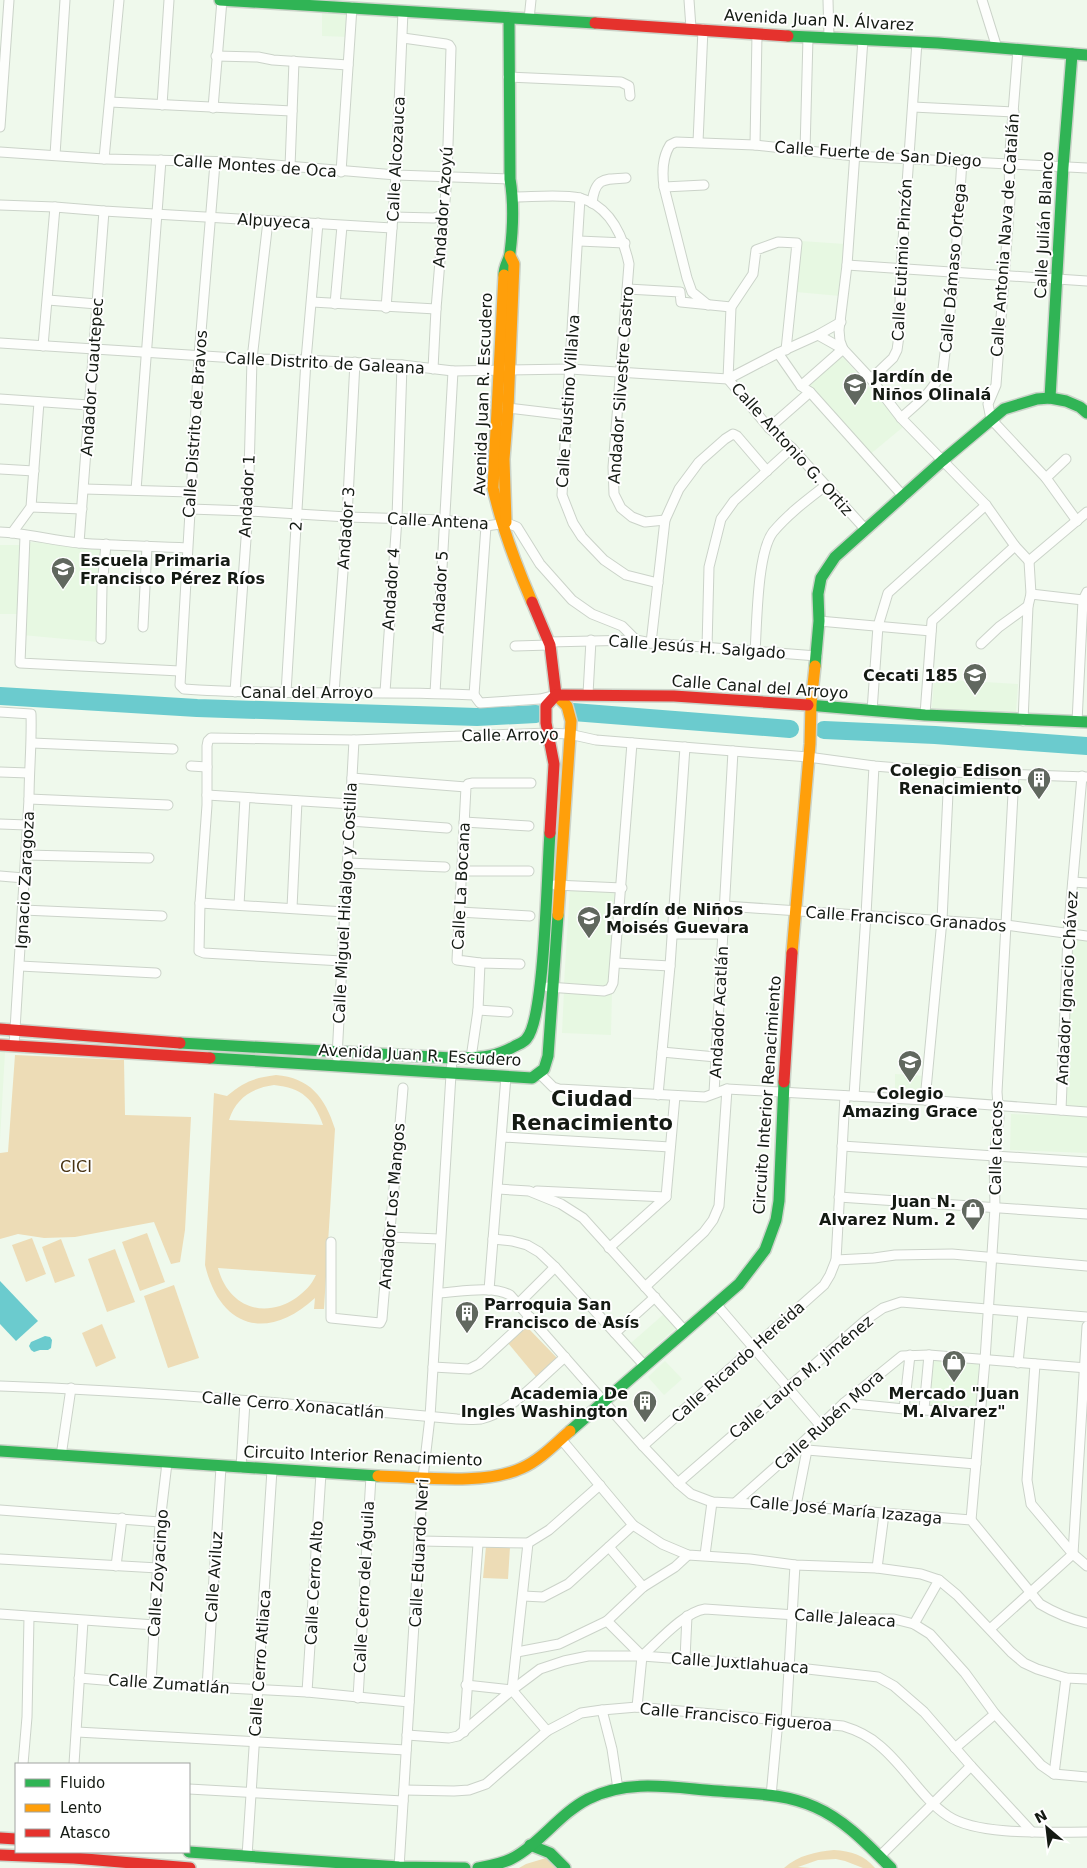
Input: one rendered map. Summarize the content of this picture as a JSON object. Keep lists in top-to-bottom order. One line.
{"streets":{"main road":["Avenida Juan N. Álvarez","Calle Julián Blanco","Avenida Juan R. Escudero","Calle Canal del Arroyo","Circuito Interior Renacimiento"],"street":["Calle Fuerte de San Diego","Calle Alcozauca","Calle Montes de Oca","Andador Azoyú","Alpuyeca","Calle Antonia Nava de Catalán","Calle Eutimio Pinzón","Calle Dámaso Ortega","Calle Distrito de Galeana","Andador Cuautepec","Andador Silvestre Castro","Calle Faustino Villalva","Calle Distrito de Bravos","Calle Antonio G. Ortiz","Andador 1","Calle Antena","2","Andador 3","Andador 4","Andador 5","Calle Jesús H. Salgado","Canal del Arroyo","Calle Arroyo","Ignacio Zaragoza","Calle La Bocana","Calle Miguel Hidalgo y Costilla","Calle Francisco Granados","Andador Ignacio Chávez","Andador Acatlán","Calle Icacos","Andador Los Mangos","Calle Ricardo Hereida","Calle Lauro M. Jiménez","Calle Cerro Xonacatlán","Calle Rubén Mora","Calle José María Izazaga","Calle Eduardo Neri","Calle Zoyacingo","Calle Aviluz","Calle Cerro Alto","Calle Cerro del Águila","Calle Jaleaca","Calle Cerro Atliaca","Calle Juxtlahuaca","Calle Zumatlán","Calle Francisco Figueroa"]},"crossings":[["Avenida Juan N. Álvarez","Calle Alcozauca"],["Avenida Juan N. Álvarez","Calle Julián Blanco"],["Avenida Juan N. Álvarez","Calle Antonia Nava de Catalán"],["Avenida Juan N. Álvarez","Calle Eutimio Pinzón"],["Avenida Juan N. Álvarez","Avenida Juan R. Escudero"],["Calle Fuerte de San Diego","Calle Julián Blanco"],["Calle Fuerte de San Diego","Calle Antonia Nava de Catalán"],["Calle Fuerte de San Diego","Calle Eutimio Pinzón"],["Calle Fuerte de San Diego","Calle Dámaso Ortega"],["Calle Alcozauca","Calle Montes de Oca"],["Calle Alcozauca","Andador Azoyú"],["Calle Alcozauca","Alpuyeca"],["Calle Montes de Oca","Andador Azoyú"],["Calle Montes de Oca","Avenida Juan R. Escudero"],["Calle Montes de Oca","Calle Distrito de Bravos"],["Andador Azoyú","Calle Distrito de Galeana"],["Alpuyeca","Andador Cuautepec"],["Alpuyeca","Calle Distrito de Bravos"],["Alpuyeca","Andador 1"],["Alpuyeca","2"],["Calle Julián Blanco","Circuito Interior Renacimiento"],["Calle Antonia Nava de Catalán","Circuito Interior Renacimiento"],["Calle Distrito de Galeana","Andador Cuautepec"],["Calle Distrito de Galeana","Andador Silvestre Castro"],["Calle Distrito de Galeana","Avenida Juan R. Escudero"],["Calle Distrito de Galeana","Calle Faustino Villalva"],["Calle Distrito de Galeana","Calle Distrito de Bravos"],["Calle Distrito de Galeana","Calle Antonio G. Ortiz"],["Calle Distrito de Galeana","Andador 1"],["Calle Distrito de Galeana","2"],["Calle Distrito de Galeana","Andador 3"],["Calle Distrito de Galeana","Andador 4"],["Calle Distrito de Galeana","Andador 5"],["Avenida Juan R. Escudero","Calle Antena"],["Avenida Juan R. Escudero","Calle Jesús H. Salgado"],["Avenida Juan R. Escudero","Calle Canal del Arroyo"],["Avenida Juan R. Escudero","Calle Arroyo"],["Avenida Juan R. Escudero","Ignacio Zaragoza"],["Avenida Juan R. Escudero","Calle La Bocana"],["Avenida Juan R. Escudero","Calle Miguel Hidalgo y Costilla"],["Avenida Juan R. Escudero","Calle Eduardo Neri"],["Calle Distrito de Bravos","Calle Antena"],["Calle Distrito de Bravos","Canal del Arroyo"],["Calle Antonio G. Ortiz","Circuito Interior Renacimiento"],["Andador 1","Calle Antena"],["Andador 1","Canal del Arroyo"],["Calle Antena","2"],["Calle Antena","Andador 3"],["Calle Antena","Andador 4"],["Calle Antena","Andador 5"],["Calle Antena","Calle Jesús H. Salgado"],["2","Canal del Arroyo"],["Andador 3","Canal del Arroyo"],["Andador 4","Canal del Arroyo"],["Andador 5","Calle Canal del Arroyo"],["Andador 5","Canal del Arroyo"],["Calle Jesús H. Salgado","Circuito Interior Renacimiento"],["Calle Canal del Arroyo","Canal del Arroyo"],["Calle Canal del Arroyo","Circuito Interior Renacimiento"],["Calle Arroyo","Calle Miguel Hidalgo y Costilla"],["Calle Arroyo","Andador Acatlán"],["Calle Arroyo","Circuito Interior Renacimiento"],["Calle Francisco Granados","Andador Ignacio Chávez"],["Calle Francisco Granados","Andador Acatlán"],["Calle Francisco Granados","Circuito Interior Renacimiento"],["Calle Francisco Granados","Calle Icacos"],["Calle Francisco Granados","Calle Ricardo Hereida"],["Circuito Interior Renacimiento","Calle José María Izazaga"],["Circuito Interior Renacimiento","Calle Eduardo Neri"],["Circuito Interior Renacimiento","Calle Zoyacingo"],["Circuito Interior Renacimiento","Calle Aviluz"],["Circuito Interior Renacimiento","Calle Cerro Alto"],["Circuito Interior Renacimiento","Calle Cerro del Águila"],["Circuito Interior Renacimiento","Calle Cerro Atliaca"],["Calle Icacos","Calle Lauro M. Jiménez"],["Calle Icacos","Calle Rubén Mora"],["Calle Icacos","Calle José María Izazaga"],["Calle Ricardo Hereida","Calle José María Izazaga"],["Calle Lauro M. Jiménez","Calle José María Izazaga"],["Calle Cerro Xonacatlán","Calle José María Izazaga"],["Calle Cerro Xonacatlán","Calle Eduardo Neri"],["Calle Rubén Mora","Calle José María Izazaga"],["Calle Eduardo Neri","Calle Juxtlahuaca"],["Calle Eduardo Neri","Calle Zumatlán"],["Calle Eduardo Neri","Calle Francisco Figueroa"],["Calle Zoyacingo","Calle Zumatlán"],["Calle Aviluz","Calle Zumatlán"],["Calle Cerro Alto","Calle Zumatlán"],["Calle Cerro del Águila","Calle Zumatlán"],["Calle Jaleaca","Calle Juxtlahuaca"],["Calle Cerro Atliaca","Calle Zumatlán"],["Calle Juxtlahuaca","Calle Francisco Figueroa"]],"districts":["Ciudad Renacimiento"],"parks":["CICI"],"places":{"school or university":["Jardín de Niños Olinalá","Escuela Primaria Francisco Pérez Ríos","Cecati 185","Jardín de Niños Moisés Guevara","Colegio Amazing Grace"],"building":["Colegio Edison Renacimiento","Parroquia San Francisco de Asís","Academia De Ingles Washington"],"shop":["Juan N. Alvarez Num. 2","Mercado \"Juan M. Alvarez\""]},"legend":["Fluido","Lento","Atasco"],"north":"top left"}
